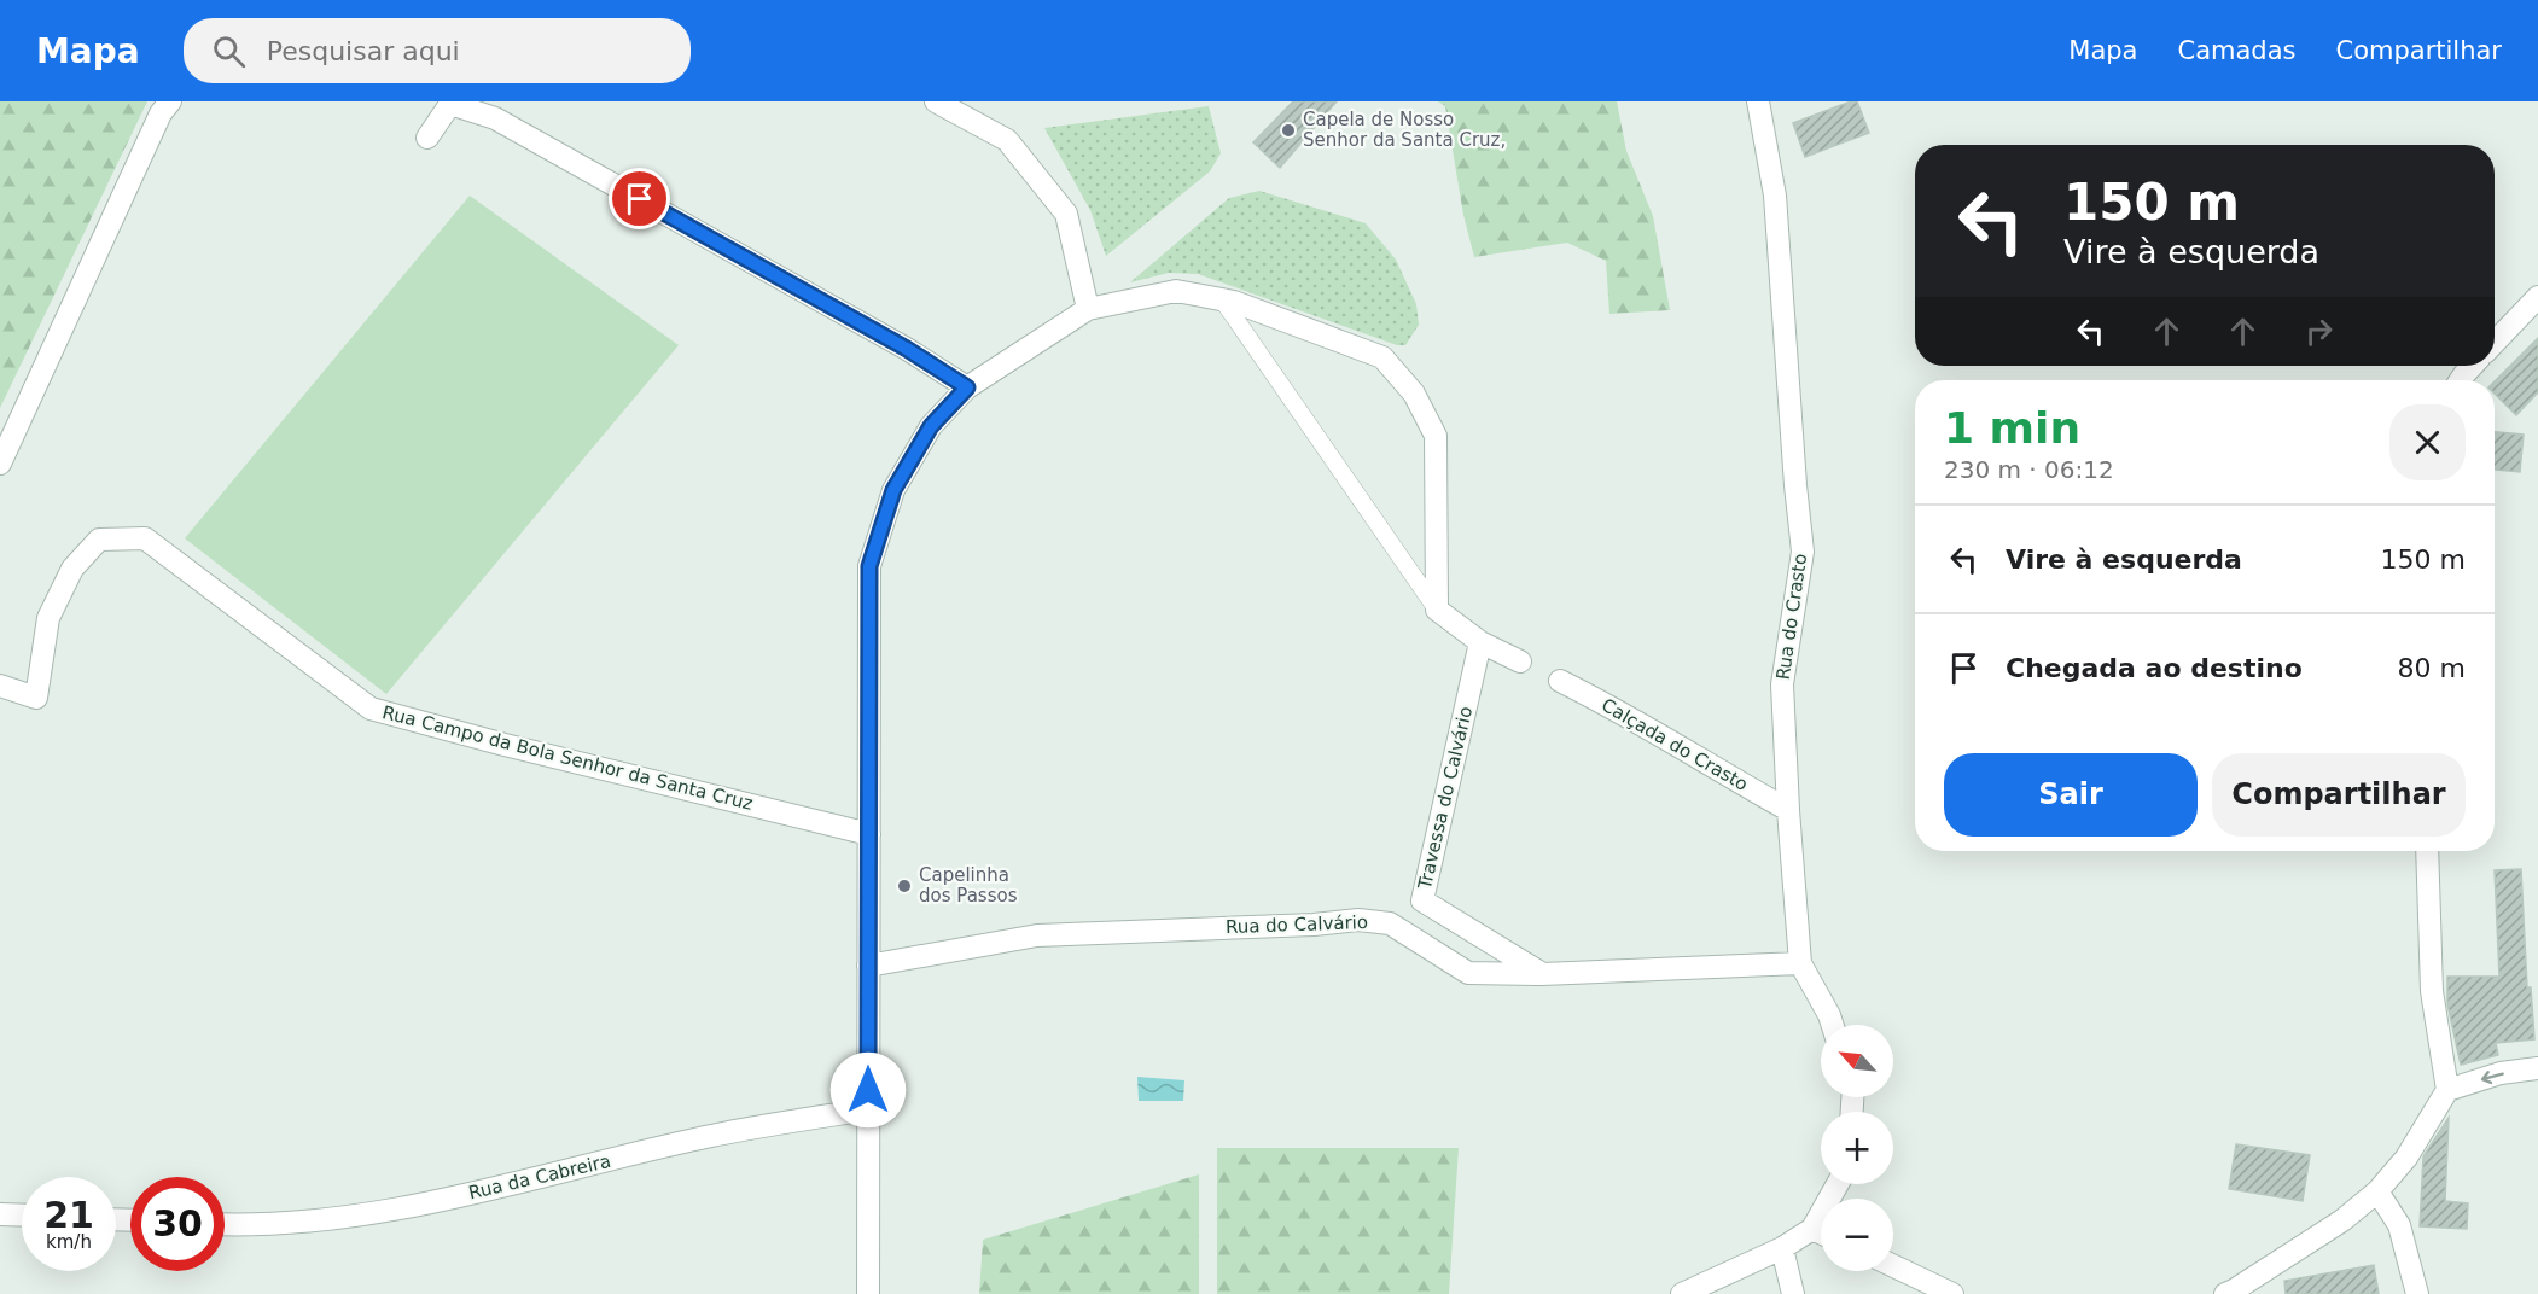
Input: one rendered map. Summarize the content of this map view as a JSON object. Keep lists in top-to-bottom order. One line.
{"streets":{"street":["Rua do Crasto","Calçada do Crasto","Rua Campo da Bola Senhor da Santa Cruz","Travessa do Calvário","Rua do Calvário","Rua da Cabreira"]},"crossings":[["Rua do Crasto","Calçada do Crasto"],["Rua do Crasto","Rua do Calvário"],["Travessa do Calvário","Rua do Calvário"]],"places":["Capela de Nosso Senhor da Santa Cruz,","Capelinha dos Passos"],"north":"top left","page":{"header":"Mapa","search":"Pesquisar aqui","nav":["Mapa","Camadas","Compartilhar"],"turn":["150 m","Vire à esquerda"],"heading":["1 min","230 m · 06:12"],"list":[{"name":"Vire à esquerda","value":"150 m"},{"name":"Chegada ao destino","value":"80 m"}],"buttons":["Sair","Compartilhar"],"map_buttons":["+","−"],"speed":"21 km/h","limit":"30"}}
